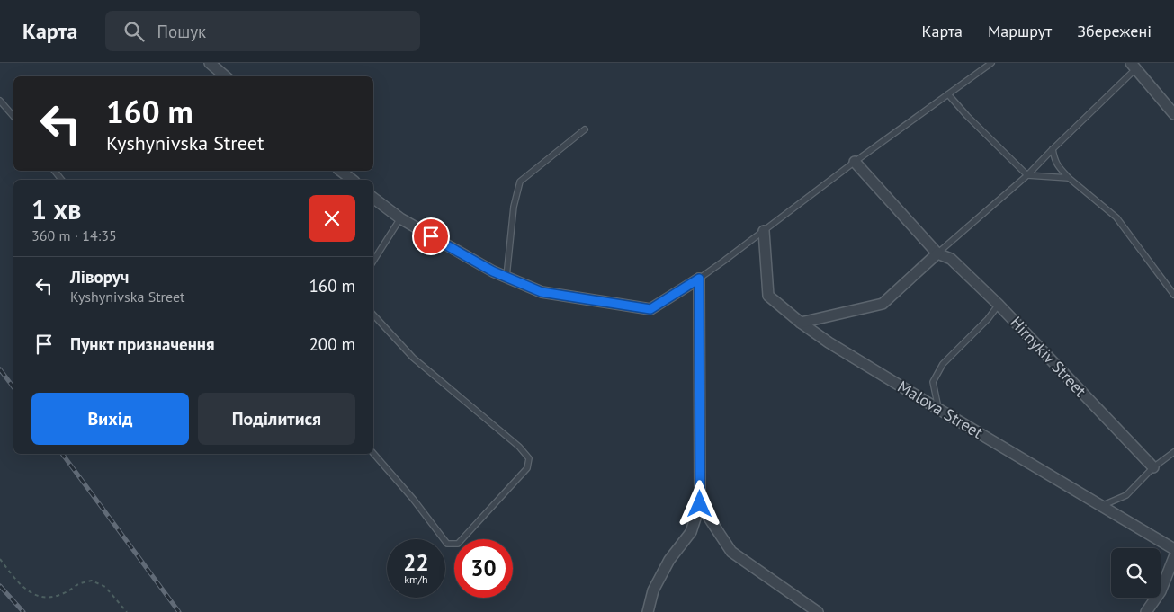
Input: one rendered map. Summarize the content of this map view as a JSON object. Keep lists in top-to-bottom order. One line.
{"streets":{"street":["Hirnykiv Street","Malova Street"]},"page":{"header":"Карта","search":"Пошук","nav":["Карта","Маршрут","Збережені"],"turn":["160 m","Kyshynivska Street"],"heading":["1 хв","360 m · 14:35"],"list":[{"name":"Ліворуч","note":"Kyshynivska Street","value":"160 m"},{"name":"Пункт призначення","value":"200 m"}],"buttons":["Вихід","Поділитися"],"speed":"22 km/h","limit":"30"}}
